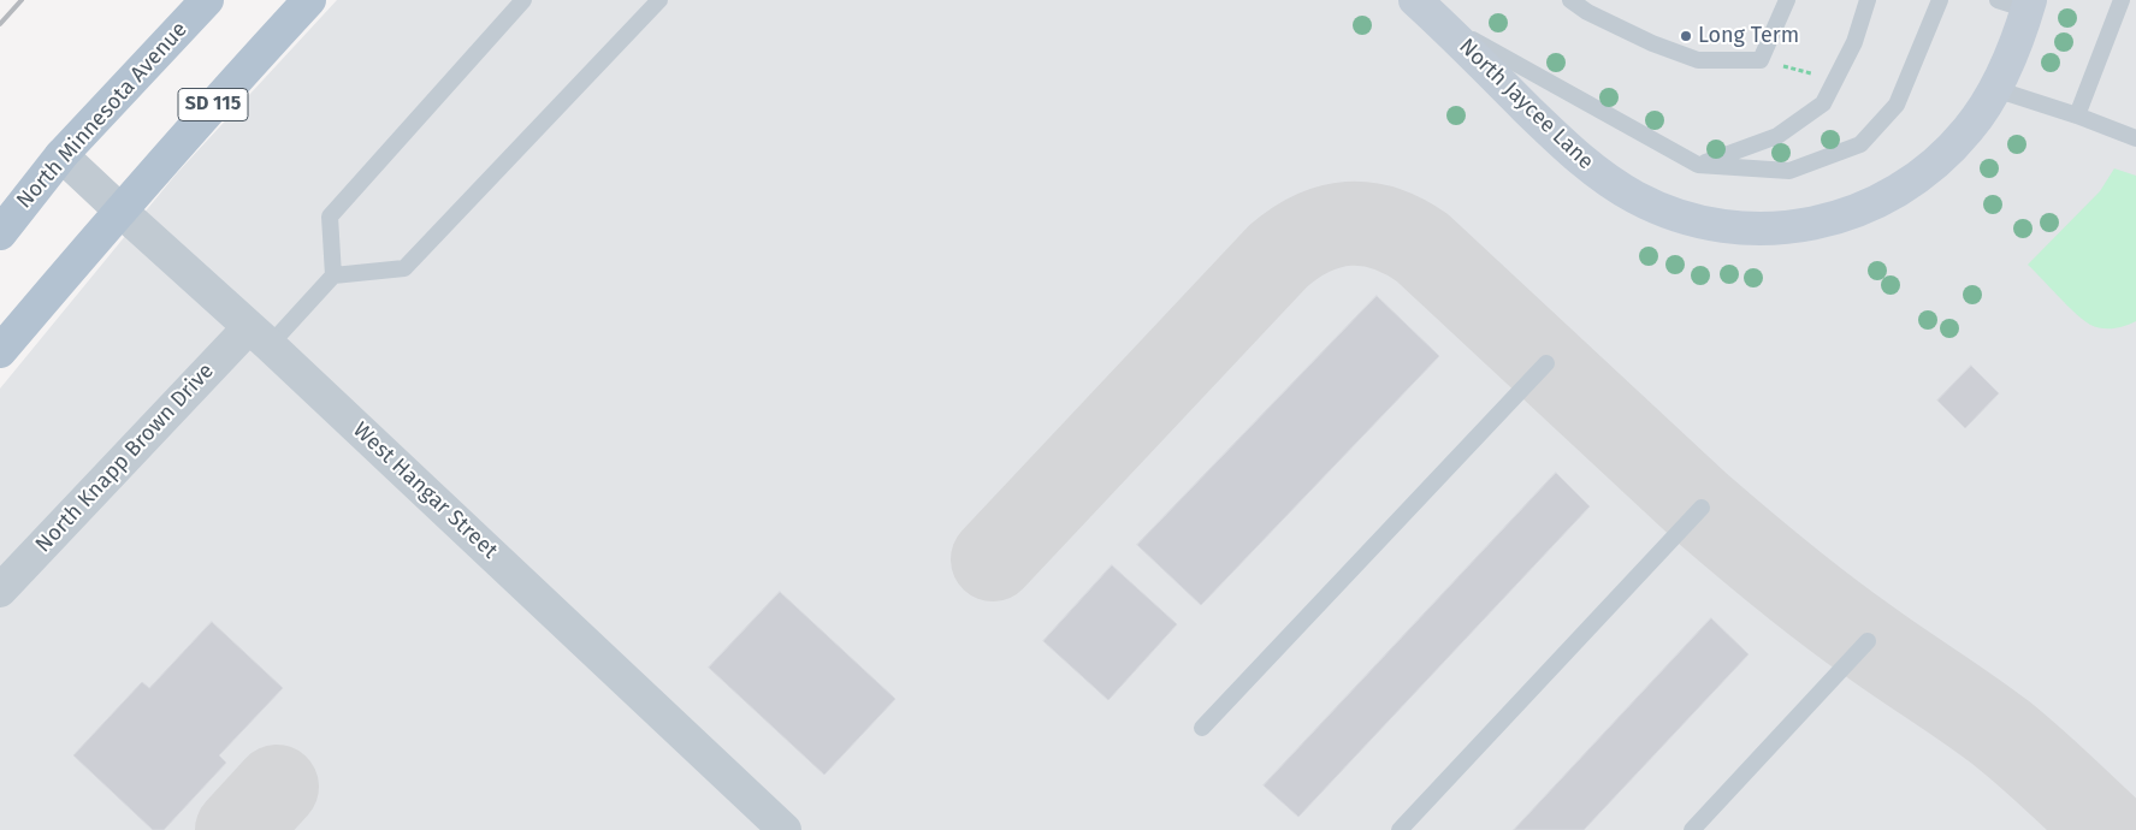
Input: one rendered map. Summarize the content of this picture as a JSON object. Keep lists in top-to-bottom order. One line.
{"streets":{"main road":["SD 115","North Jaycee Lane","North Minnesota Avenue"],"street":["North Knapp Brown Drive","West Hangar Street"]},"crossings":[["SD 115","West Hangar Street"],["North Minnesota Avenue","West Hangar Street"],["North Knapp Brown Drive","West Hangar Street"]],"places":["Long Term"]}
